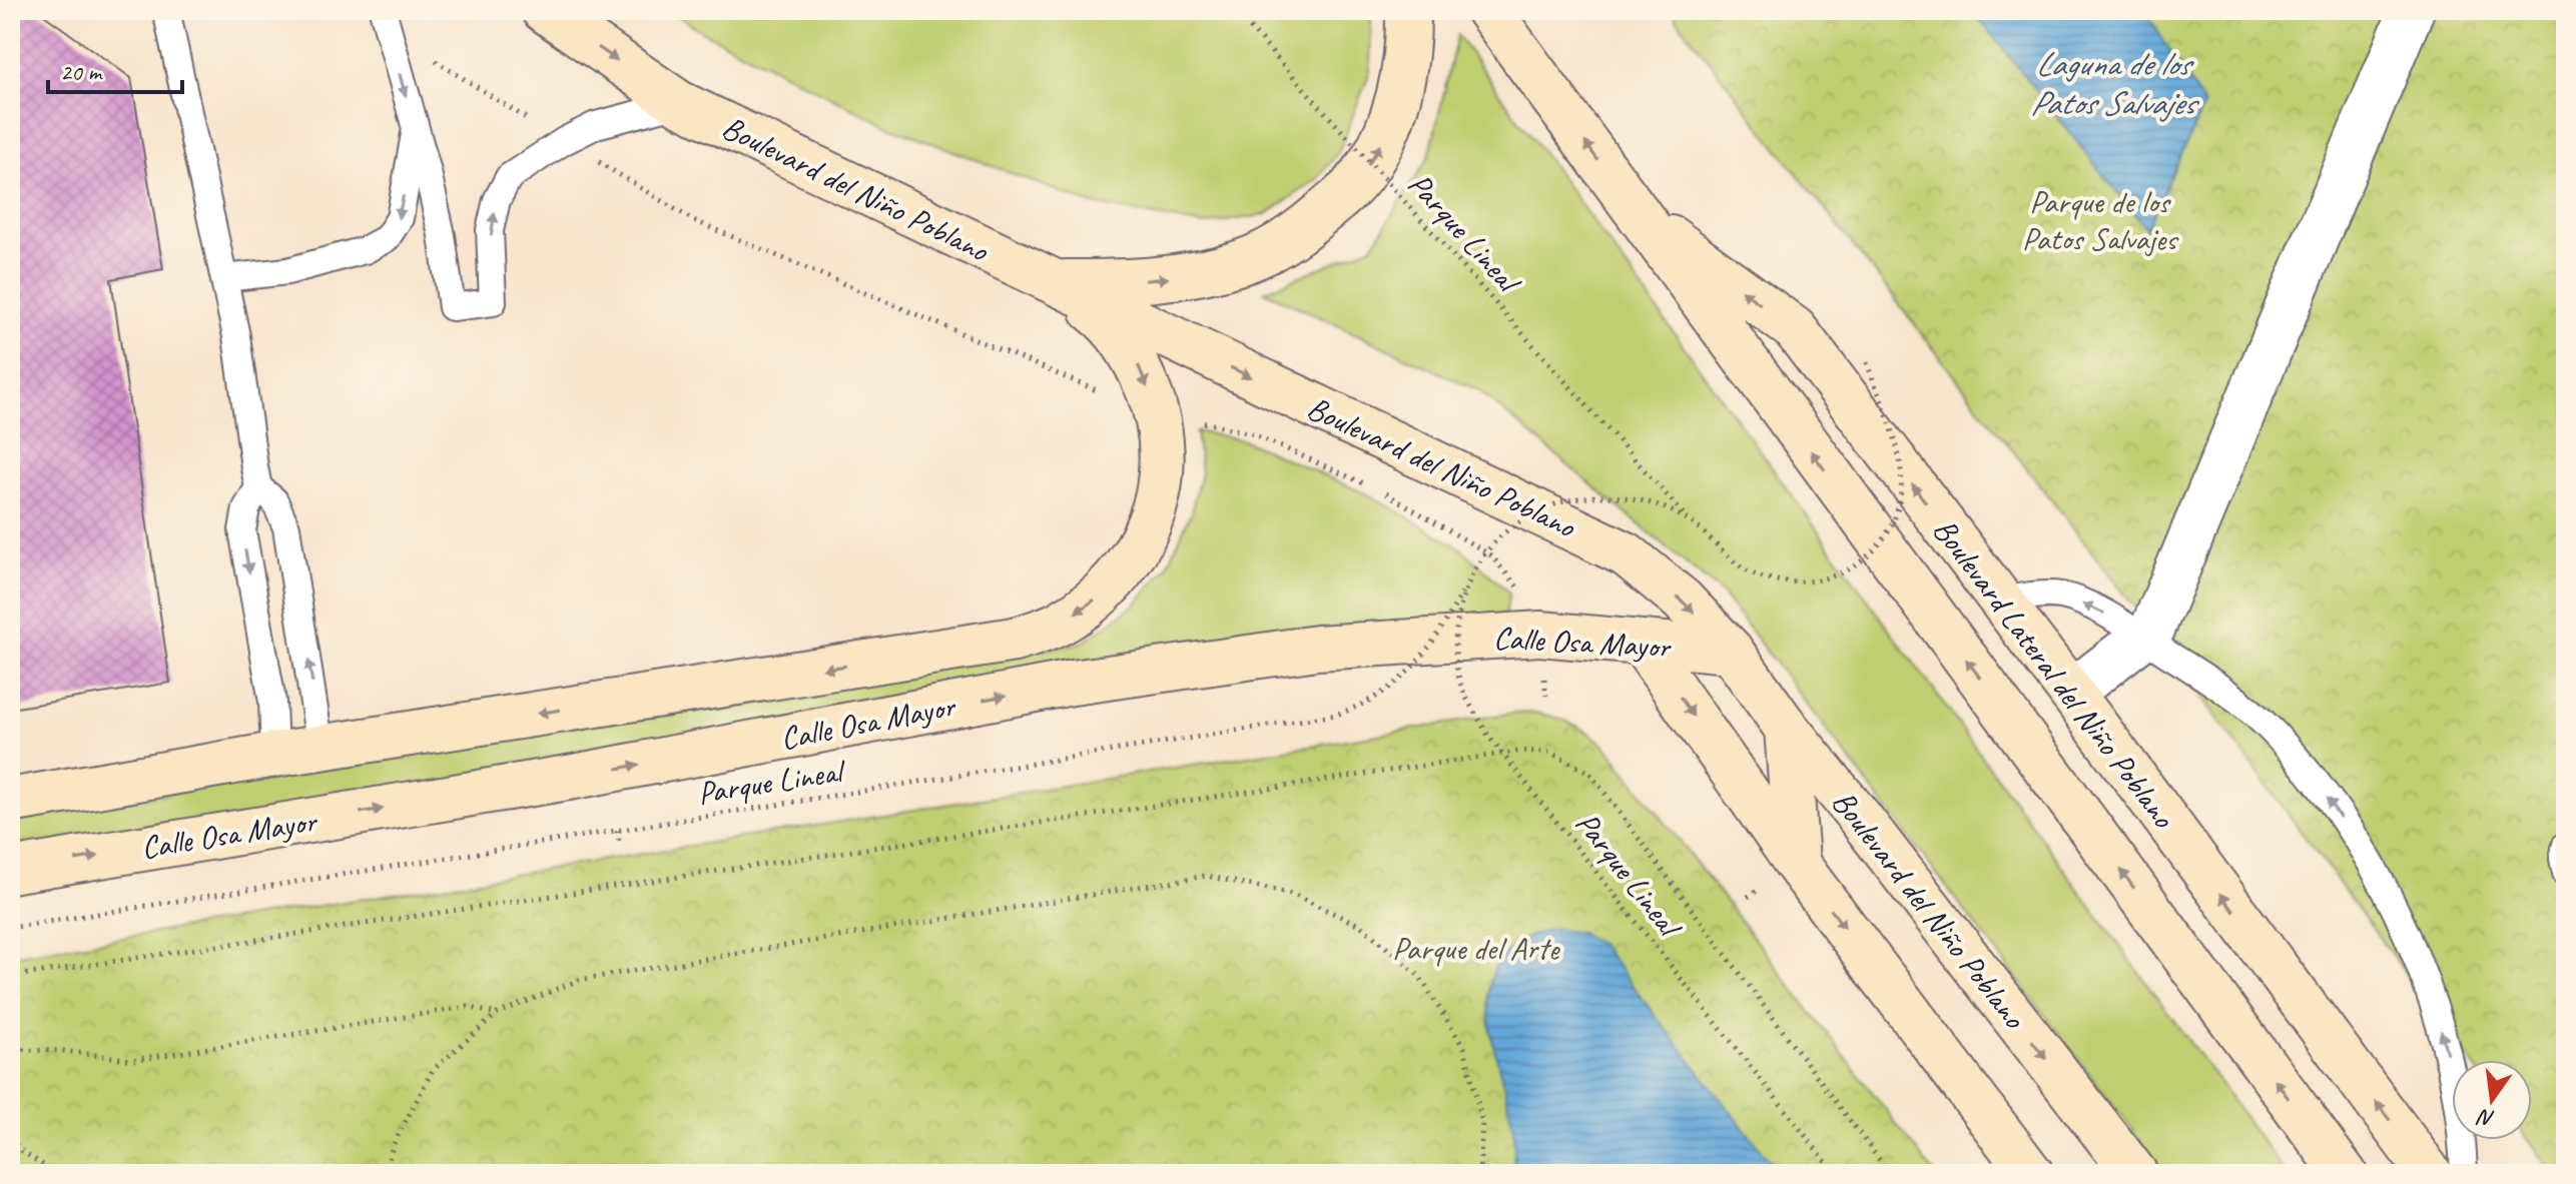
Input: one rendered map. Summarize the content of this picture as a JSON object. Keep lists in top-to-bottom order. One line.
{"streets":{"street":["Boulevard del Niño Poblano","Calle Osa Mayor","Boulevard Lateral del Niño Poblano"],"path":["Parque Lineal"]},"crossings":[["Boulevard del Niño Poblano","Calle Osa Mayor"]],"water":["Laguna de los Patos Salvajes"],"parks":["Parque de los Patos Salvajes","Parque del Arte"],"scale_bar":"20 m","north":"bottom"}
